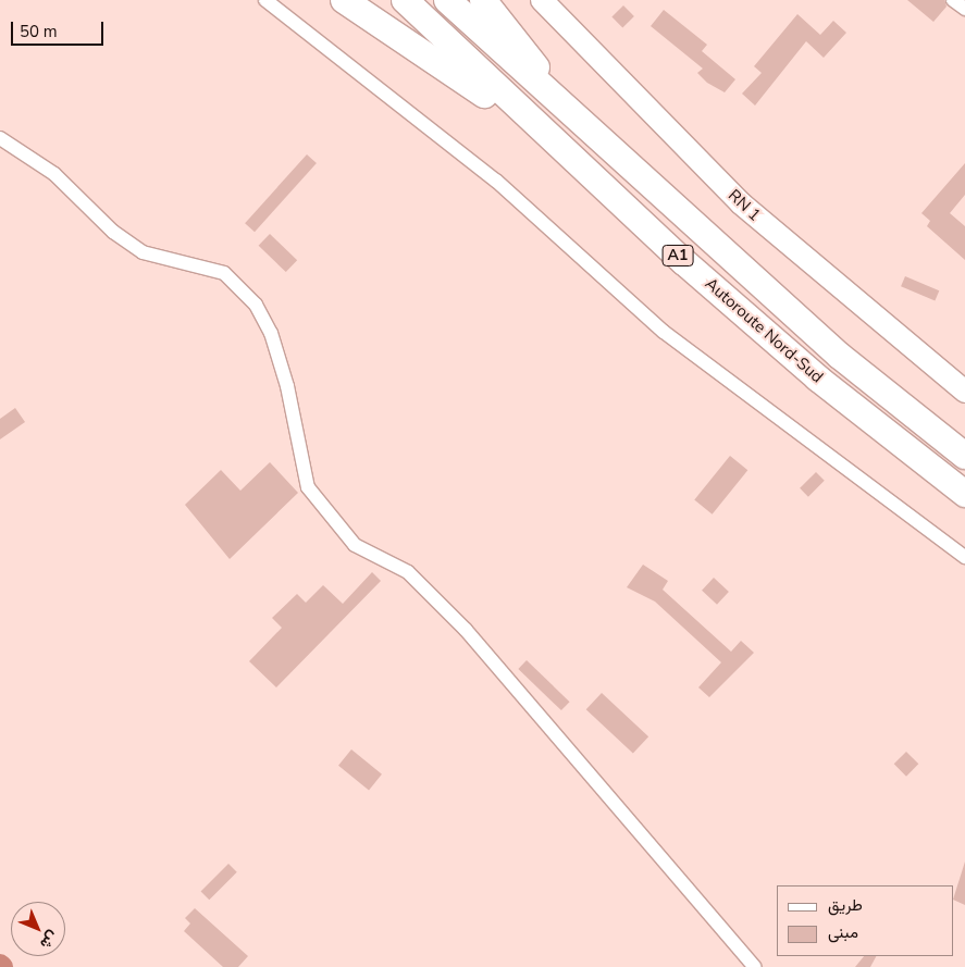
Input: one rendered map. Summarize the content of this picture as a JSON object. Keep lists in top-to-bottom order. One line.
{"streets":{"highway":["A1","Autoroute Nord-Sud"],"main road":["RN 1"]},"legend":["طريق","مبنى"],"scale_bar":"50 m","north":"bottom right"}
